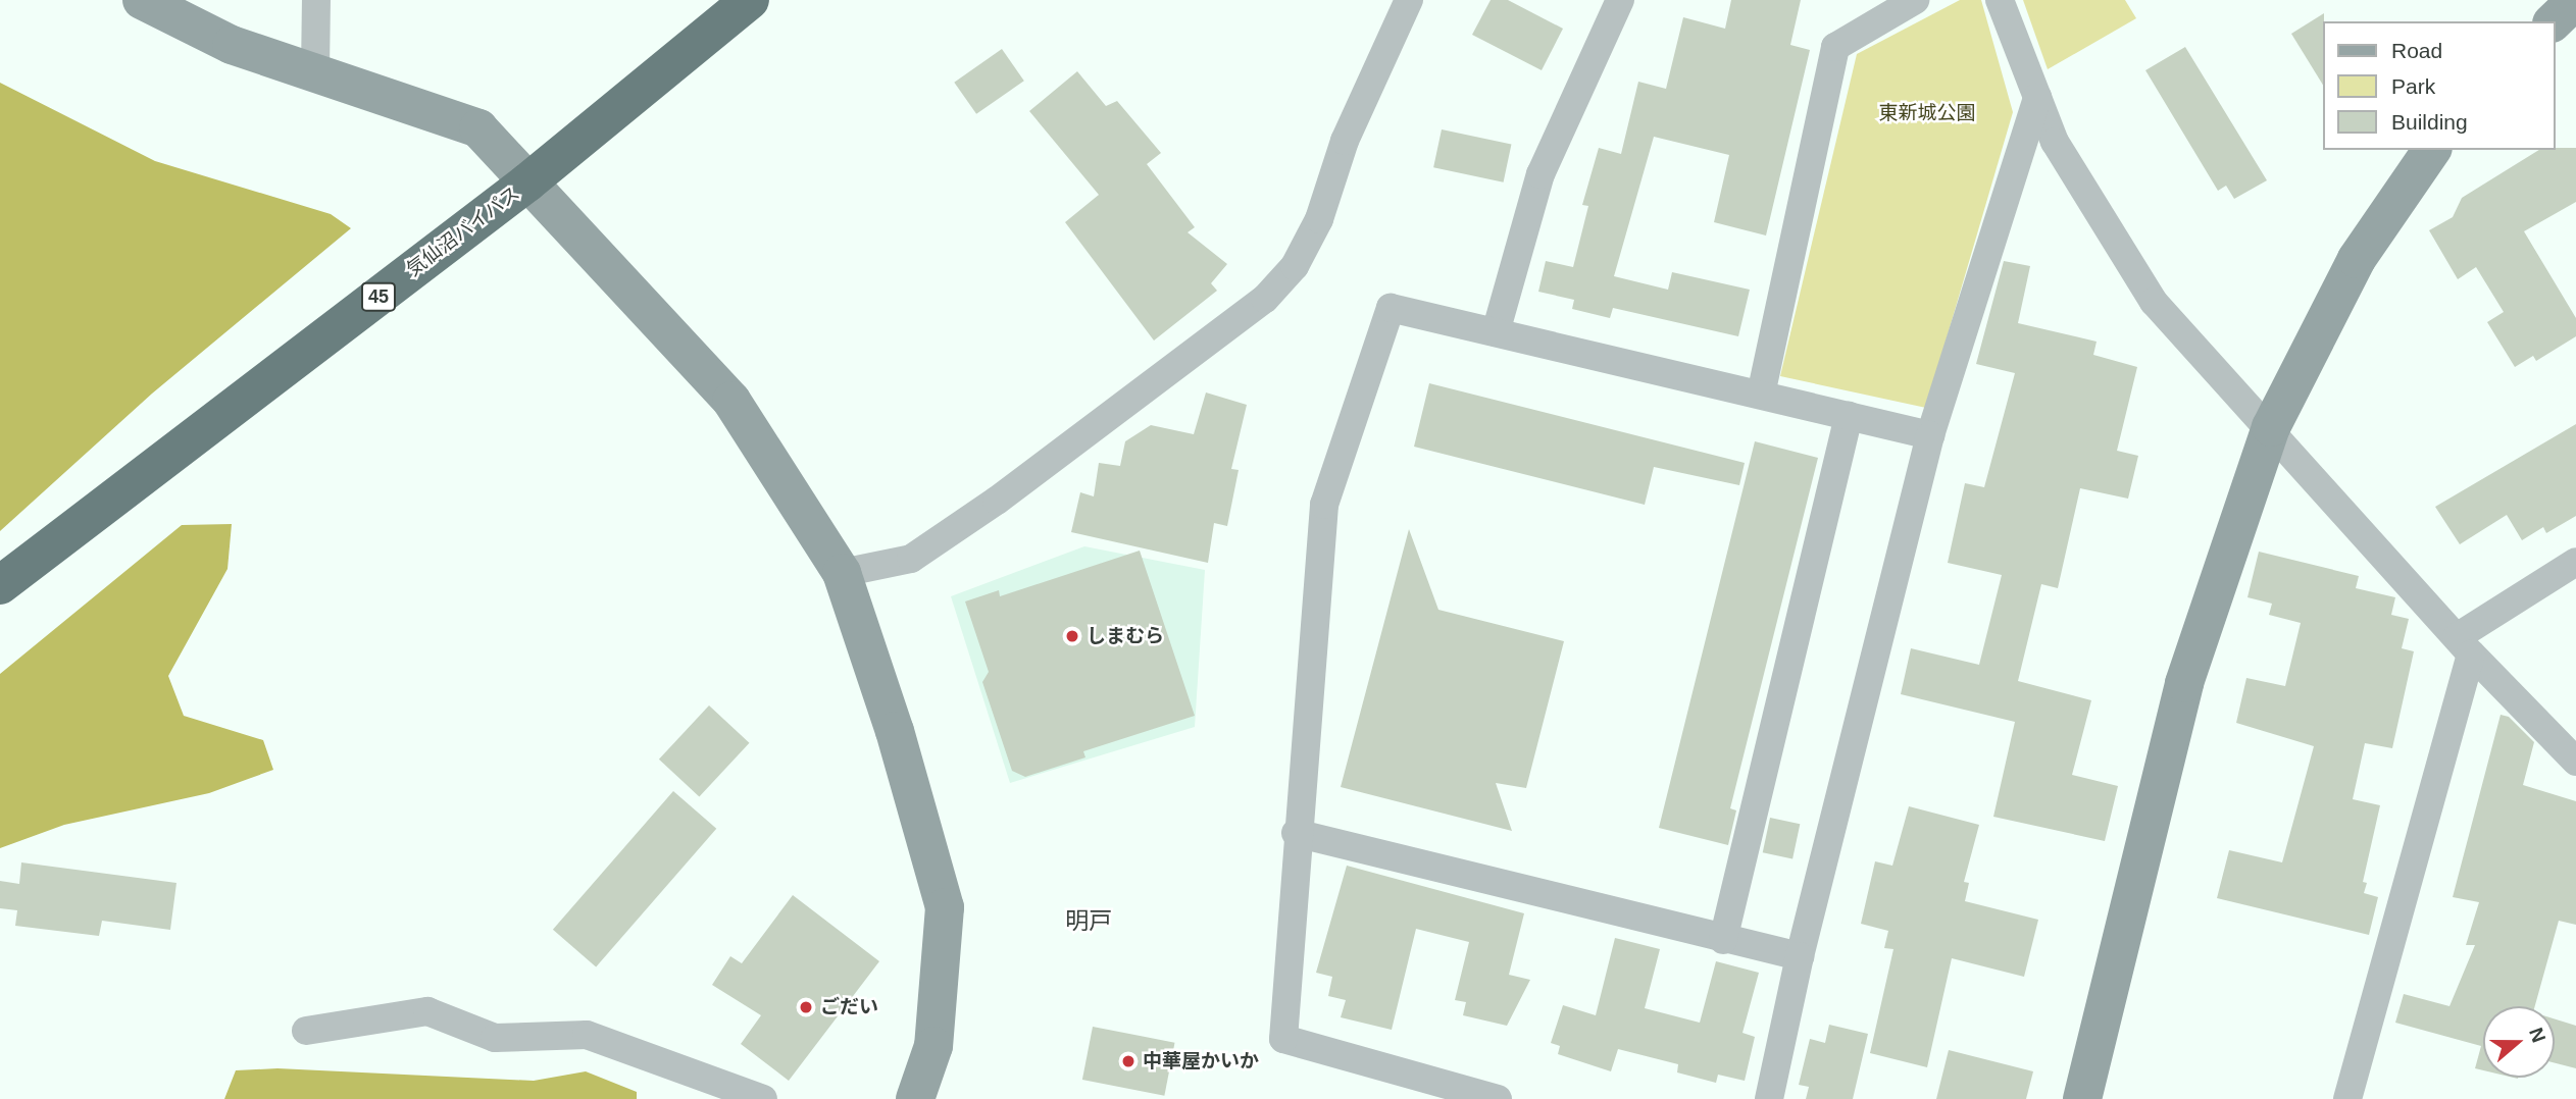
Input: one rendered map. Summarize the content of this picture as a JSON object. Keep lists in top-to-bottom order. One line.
{"streets":{"highway":["気仙沼バイパス","45"]},"districts":["明戸"],"parks":["東新城公園"],"places":["しまむら","ごだい","中華屋かいか"],"legend":["Road","Park","Building"],"north":"right"}
